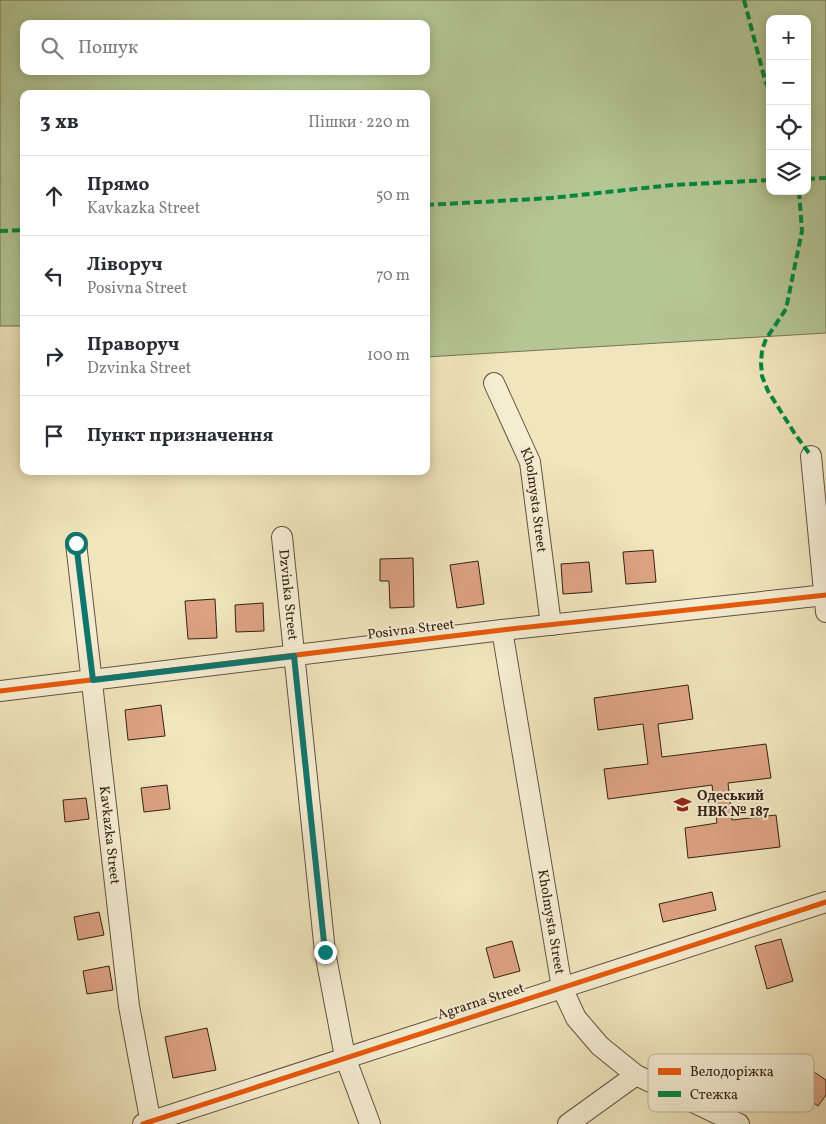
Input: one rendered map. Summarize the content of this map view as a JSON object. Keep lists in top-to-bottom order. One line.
{"streets":{"street":["Kholmysta Street","Dzvinka Street","Posivna Street","Kavkazka Street","Agrarna Street"]},"crossings":[["Kholmysta Street","Posivna Street"],["Kholmysta Street","Agrarna Street"],["Dzvinka Street","Posivna Street"],["Dzvinka Street","Agrarna Street"],["Posivna Street","Kavkazka Street"],["Kavkazka Street","Agrarna Street"]],"places":{"school or university":["Одеський НВК № 187"]},"legend":["Велодоріжка","Стежка"],"page":{"map_buttons":["+","−"],"search":"Пошук","heading":["3 хв","Пішки · 220 m"],"list":[["Прямо","Kavkazka Street","50 m"],["Ліворуч","Posivna Street","70 m"],["Праворуч","Dzvinka Street","100 m"],"Пункт призначення"]}}
